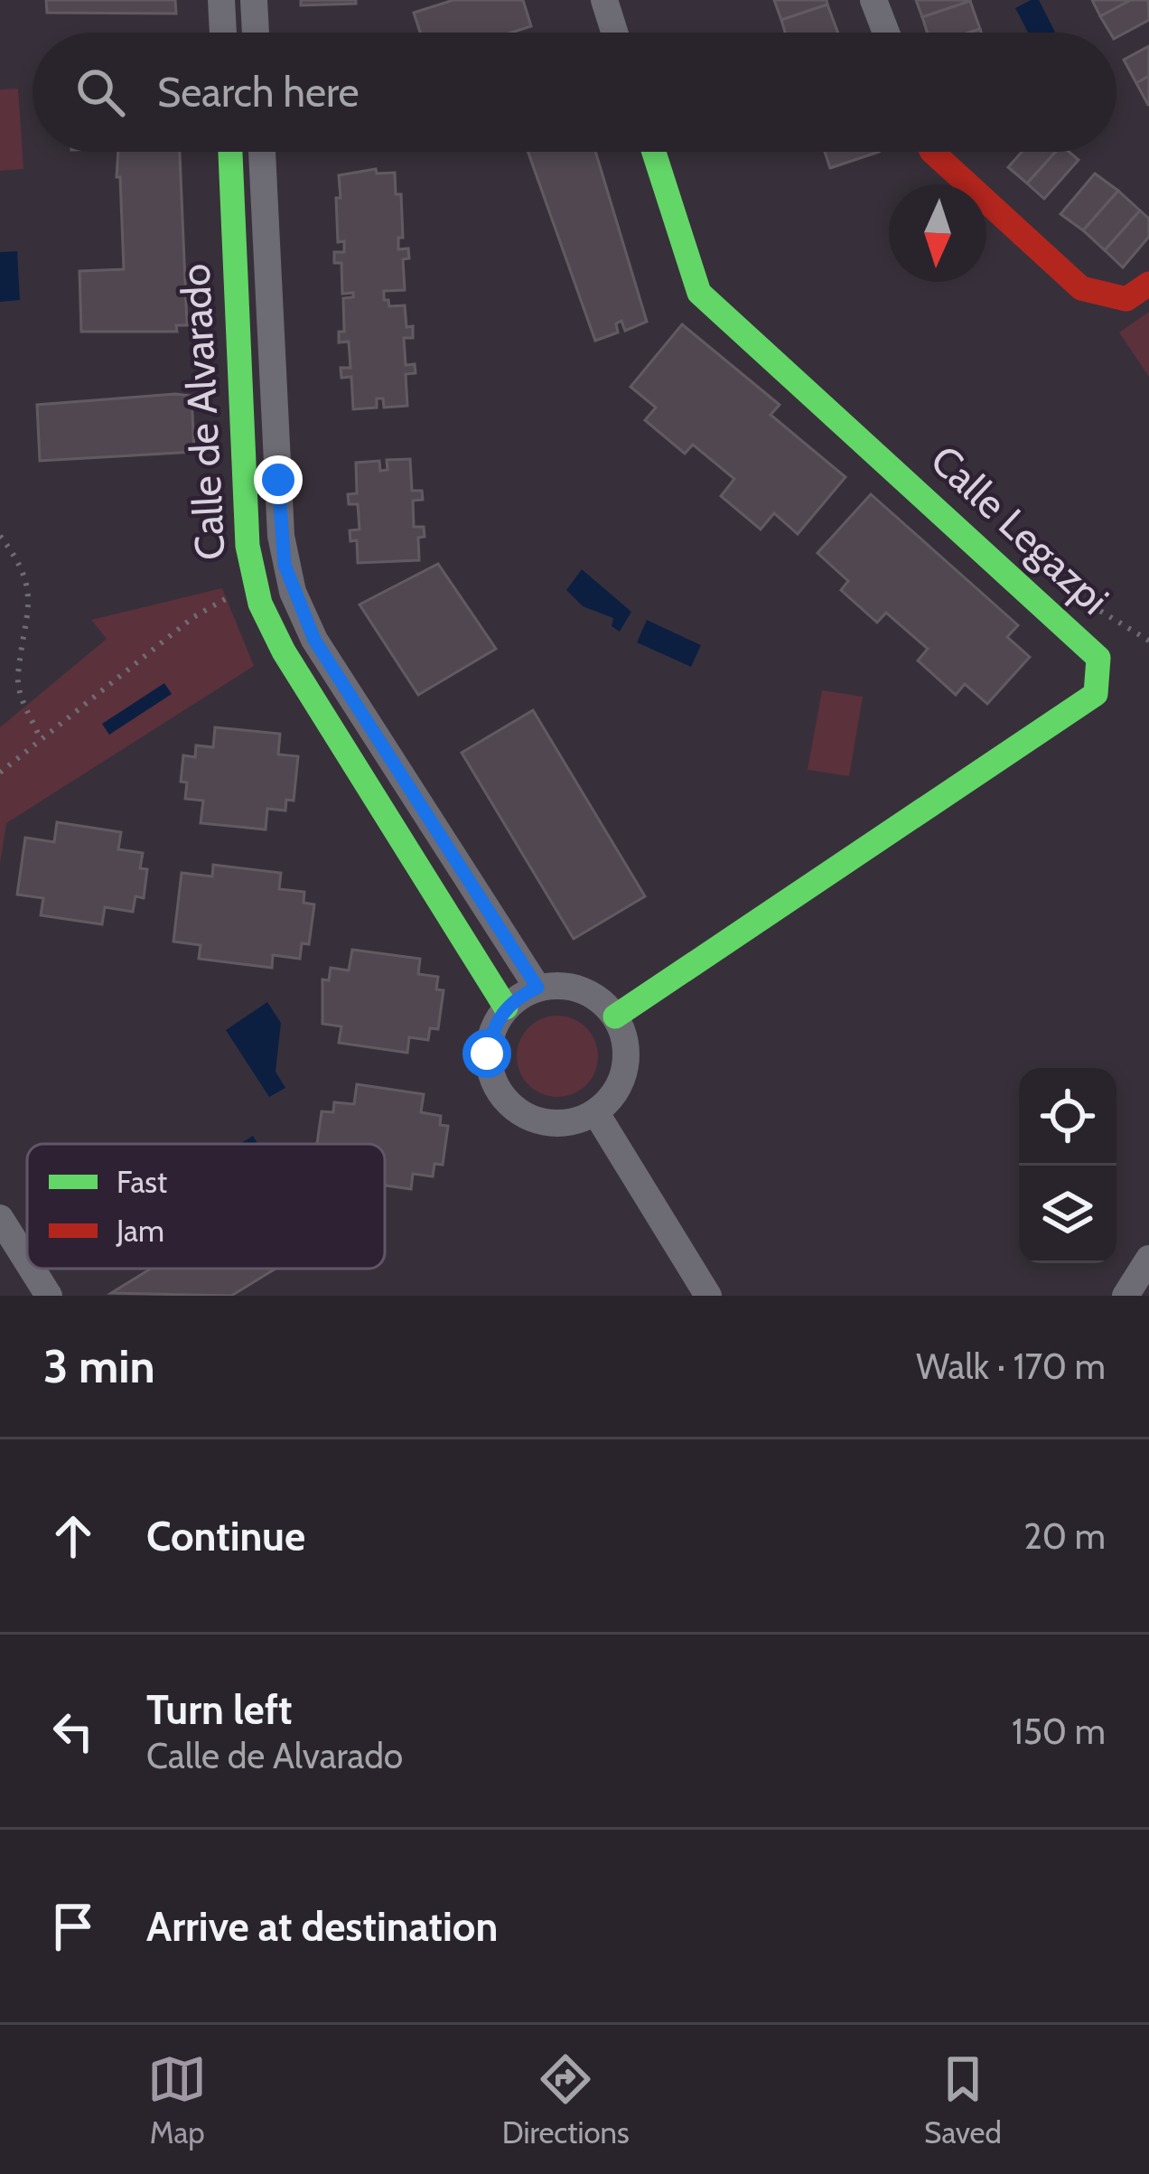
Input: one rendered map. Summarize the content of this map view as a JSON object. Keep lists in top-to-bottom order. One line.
{"streets":{"street":["Calle de Alvarado","Calle Legazpi"]},"crossings":[["Calle de Alvarado","Calle Legazpi"]],"legend":["Fast","Jam"],"north":"bottom","page":{"search":"Search here","heading":["3 min","Walk · 170 m"],"list":[["Continue","20 m"],["Turn left","Calle de Alvarado","150 m"],"Arrive at destination"],"nav":["Map","Directions","Saved"]}}
